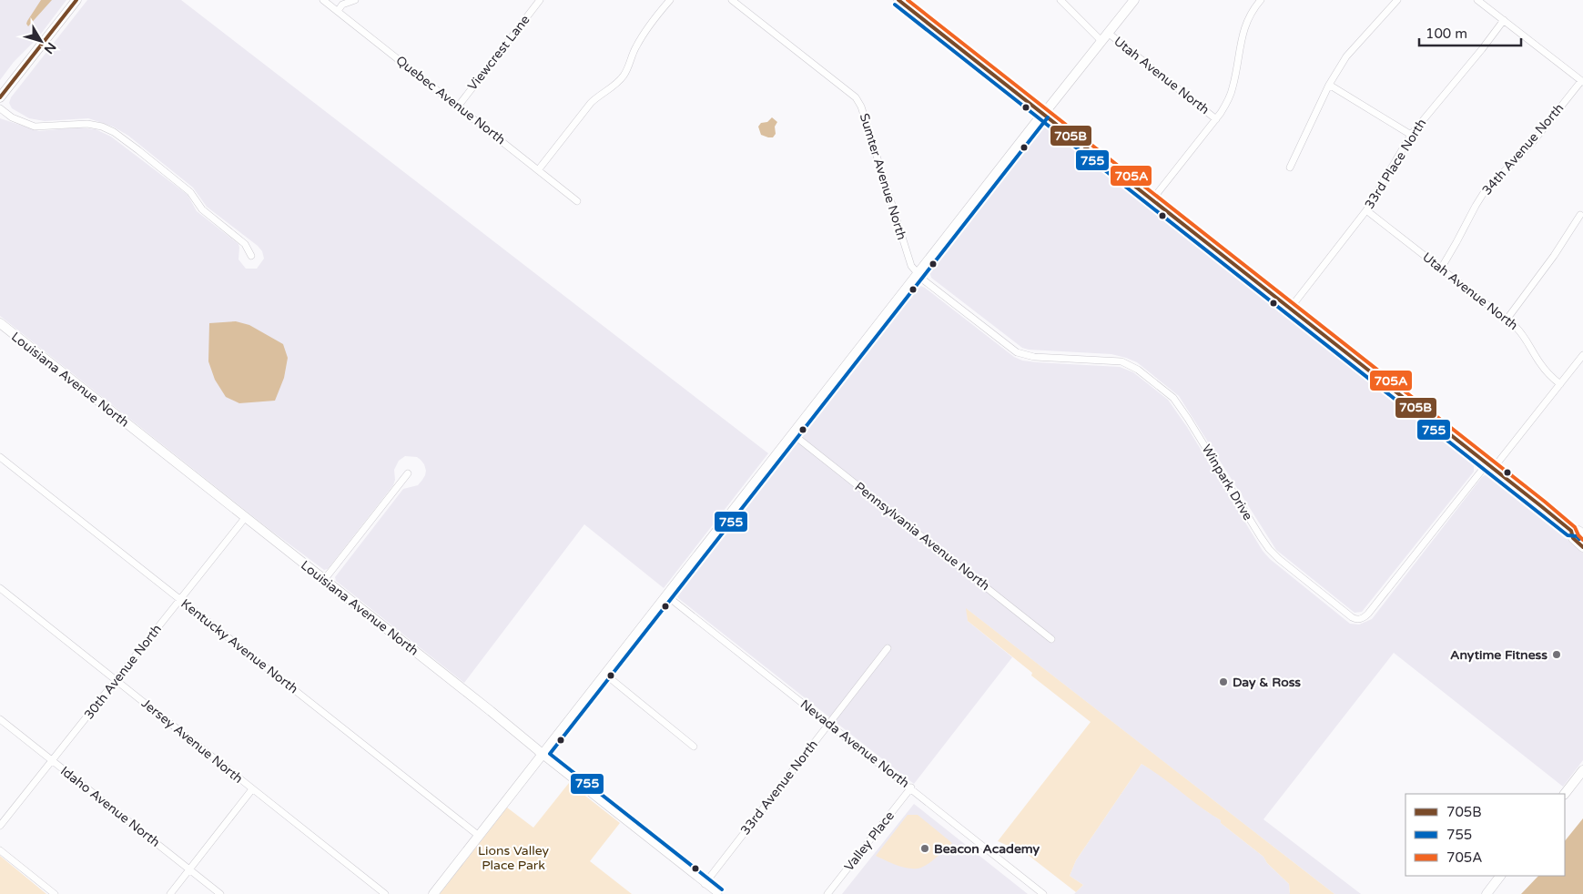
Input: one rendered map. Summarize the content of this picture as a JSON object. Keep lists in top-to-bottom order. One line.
{"streets":{"street":["Viewcrest Lane","Utah Avenue North","Quebec Avenue North","34th Avenue North","33rd Place North","Sumter Avenue North","Louisiana Avenue North","Winpark Drive","Pennsylvania Avenue North","Kentucky Avenue North","30th Avenue North","Jersey Avenue North","Nevada Avenue North","33rd Avenue North","Idaho Avenue North","Valley Place"]},"crossings":[["Viewcrest Lane","Quebec Avenue North"],["Utah Avenue North","34th Avenue North"],["Utah Avenue North","33rd Place North"],["Sumter Avenue North","Winpark Drive"],["Louisiana Avenue North","30th Avenue North"],["Louisiana Avenue North","33rd Avenue North"],["Kentucky Avenue North","30th Avenue North"],["30th Avenue North","Jersey Avenue North"],["30th Avenue North","Idaho Avenue North"],["Nevada Avenue North","33rd Avenue North"],["Nevada Avenue North","Valley Place"]],"parks":["Lions Valley Place Park"],"places":["Anytime Fitness","Day & Ross","Beacon Academy"],"lines":["transit line 705B","transit line 705A","transit line 755"],"legend":["705B","755","705A"],"scale_bar":"100 m","north":"bottom right"}
